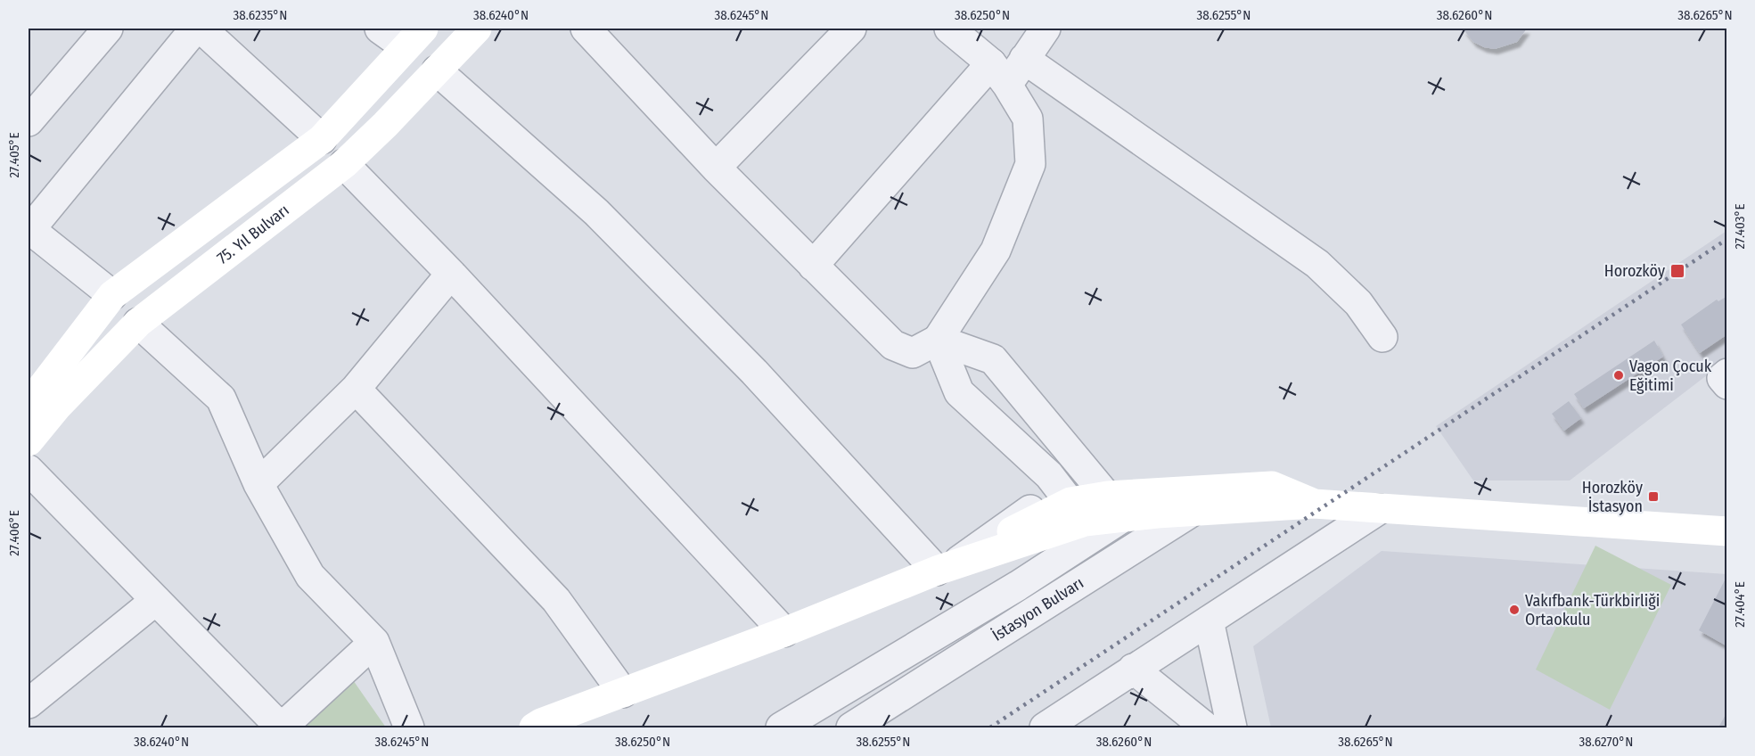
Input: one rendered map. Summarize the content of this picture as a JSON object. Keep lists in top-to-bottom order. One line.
{"streets":{"main road":["75. Yıl Bulvarı"],"street":["İstasyon Bulvarı"]},"places":{"transit":["Horozköy","Horozköy İstasyon"],"other":["Vagon Çocuk Eğitimi","Vakıfbank-Türkbirliği Ortaokulu"]},"coordinates":["38.6235°N","38.6240°N","38.6245°N","38.6250°N","38.6255°N","38.6260°N","38.6265°N","27.405°E","27.403°E","27.406°E","27.404°E","38.6270°N"]}
